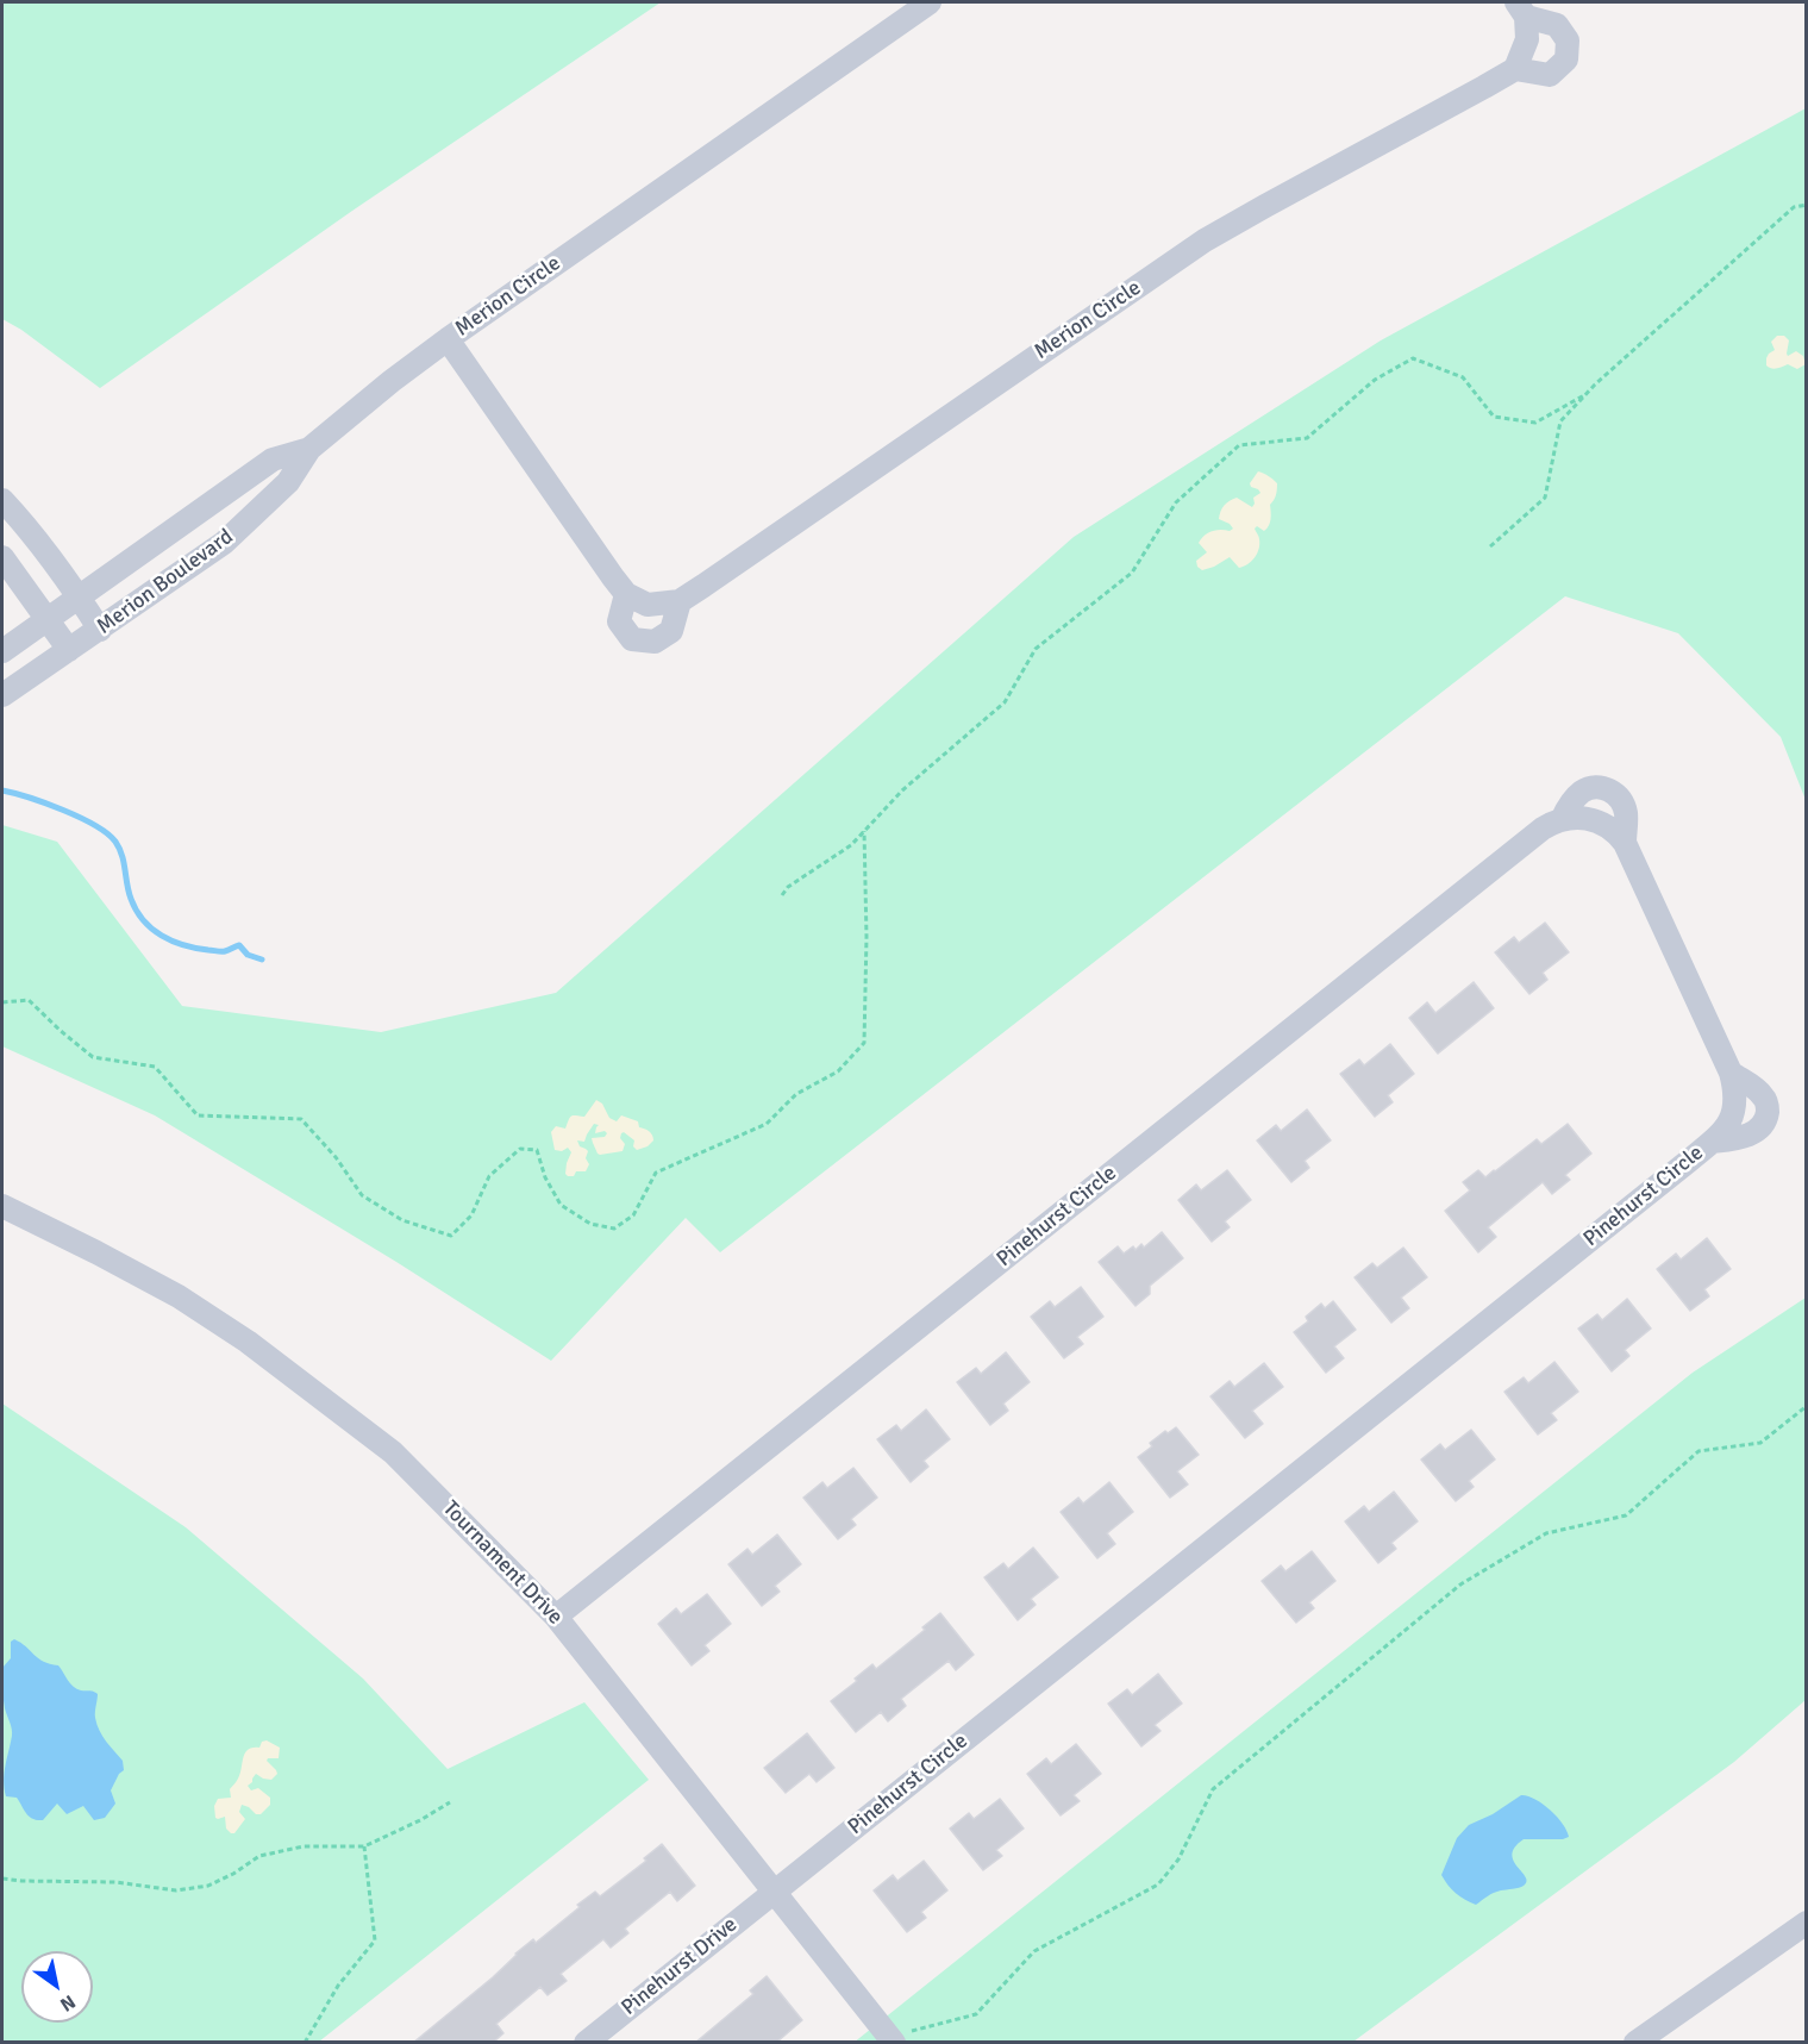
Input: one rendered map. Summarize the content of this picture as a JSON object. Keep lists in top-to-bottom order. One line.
{"streets":{"street":["Merion Circle","Merion Boulevard","Pinehurst Circle","Tournament Drive","Pinehurst Drive"]},"crossings":[["Merion Circle","Merion Boulevard"],["Pinehurst Circle","Tournament Drive"],["Pinehurst Circle","Pinehurst Drive"],["Tournament Drive","Pinehurst Drive"]],"north":"bottom right"}
